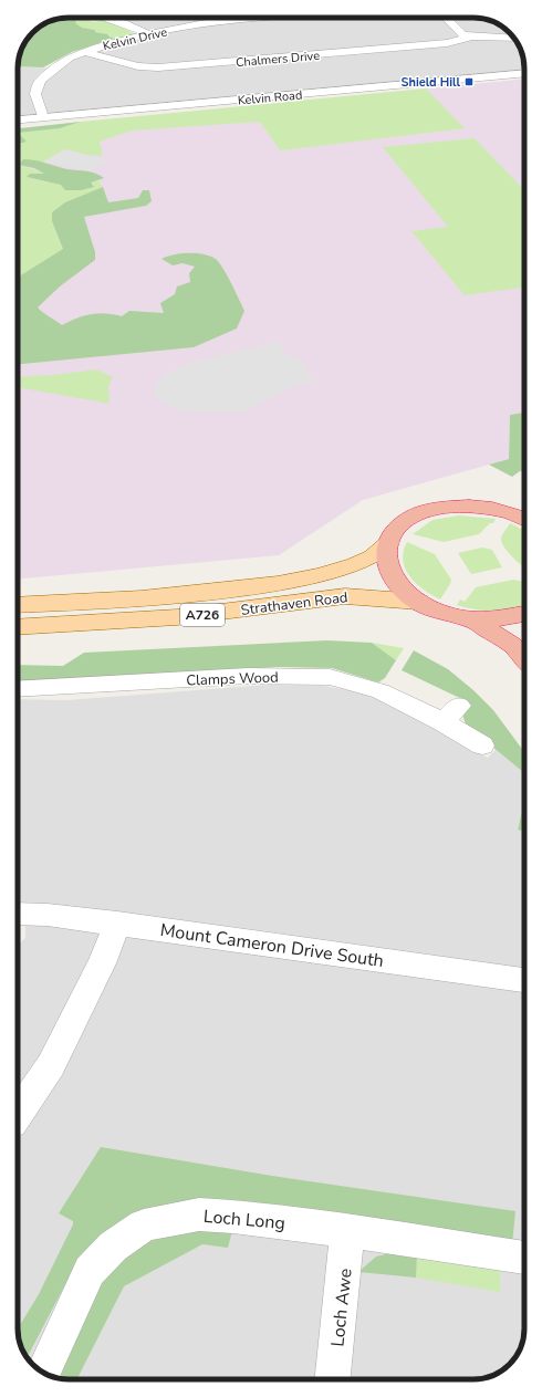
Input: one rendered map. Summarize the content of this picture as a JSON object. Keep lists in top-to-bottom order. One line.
{"streets":{"highway":["A726"],"main road":["Strathaven Road"],"street":["Kelvin Drive","Chalmers Drive","Kelvin Road","Clamps Wood","Mount Cameron Drive South","Loch Long","Loch Awe"]},"crossings":[["Kelvin Drive","Chalmers Drive"],["Kelvin Drive","Kelvin Road"],["Strathaven Road","A726"],["Loch Long","Loch Awe"]],"places":{"transit":["Shield Hill"]}}
